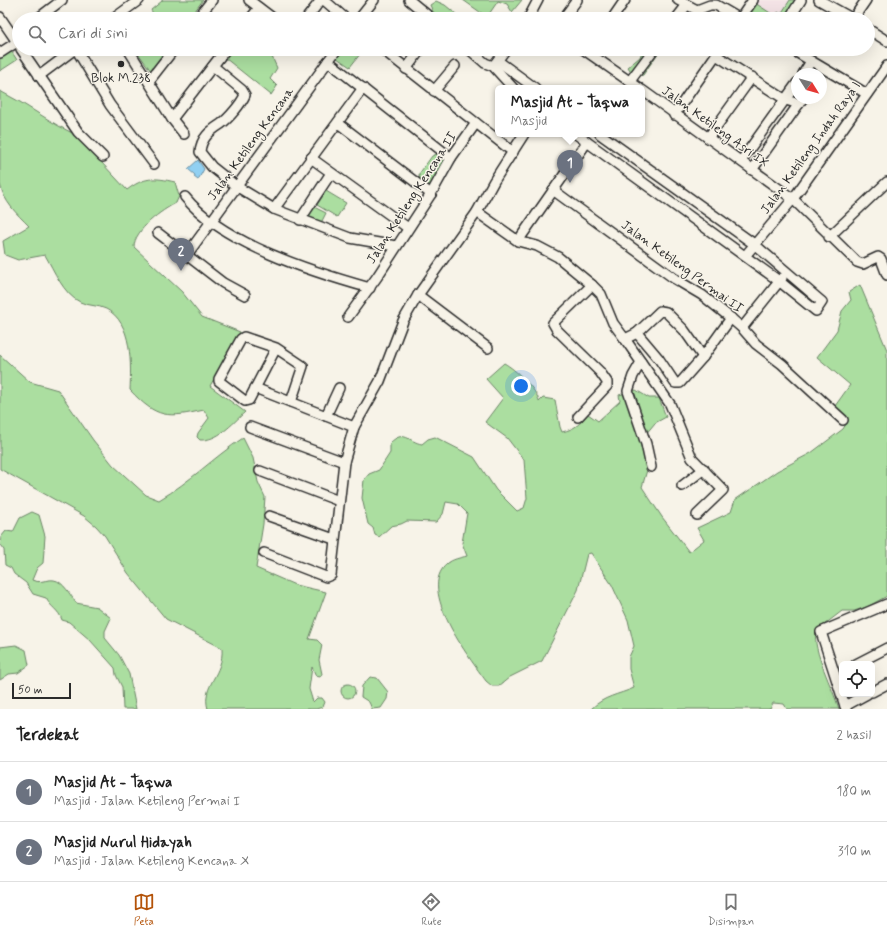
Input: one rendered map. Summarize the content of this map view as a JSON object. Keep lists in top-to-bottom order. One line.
{"streets":{"street":["Jalan Ketileng Asri IX","Jalan Ketileng Kencana","Jalan Ketileng Indah Raya I","Jalan Ketileng Kencana II","Jalan Ketileng Permai II"]},"crossings":[["Jalan Ketileng Asri IX","Jalan Ketileng Indah Raya I"]],"places":["Blok M.238"],"scale_bar":"50 m","north":"bottom right","page":{"search":"Cari di sini","popup":["Masjid At - Taqwa","Masjid"],"pins":["1","2"],"scale":"50 m","heading":["Terdekat","2 hasil"],"list":[{"mark":"1","name":"Masjid At - Taqwa","note":"Masjid · Jalan Ketileng Permai I","value":"180 m"},{"mark":"2","name":"Masjid Nurul Hidayah","note":"Masjid · Jalan Ketileng Kencana X","value":"310 m"}],"nav":["Peta","Rute","Disimpan"]}}
